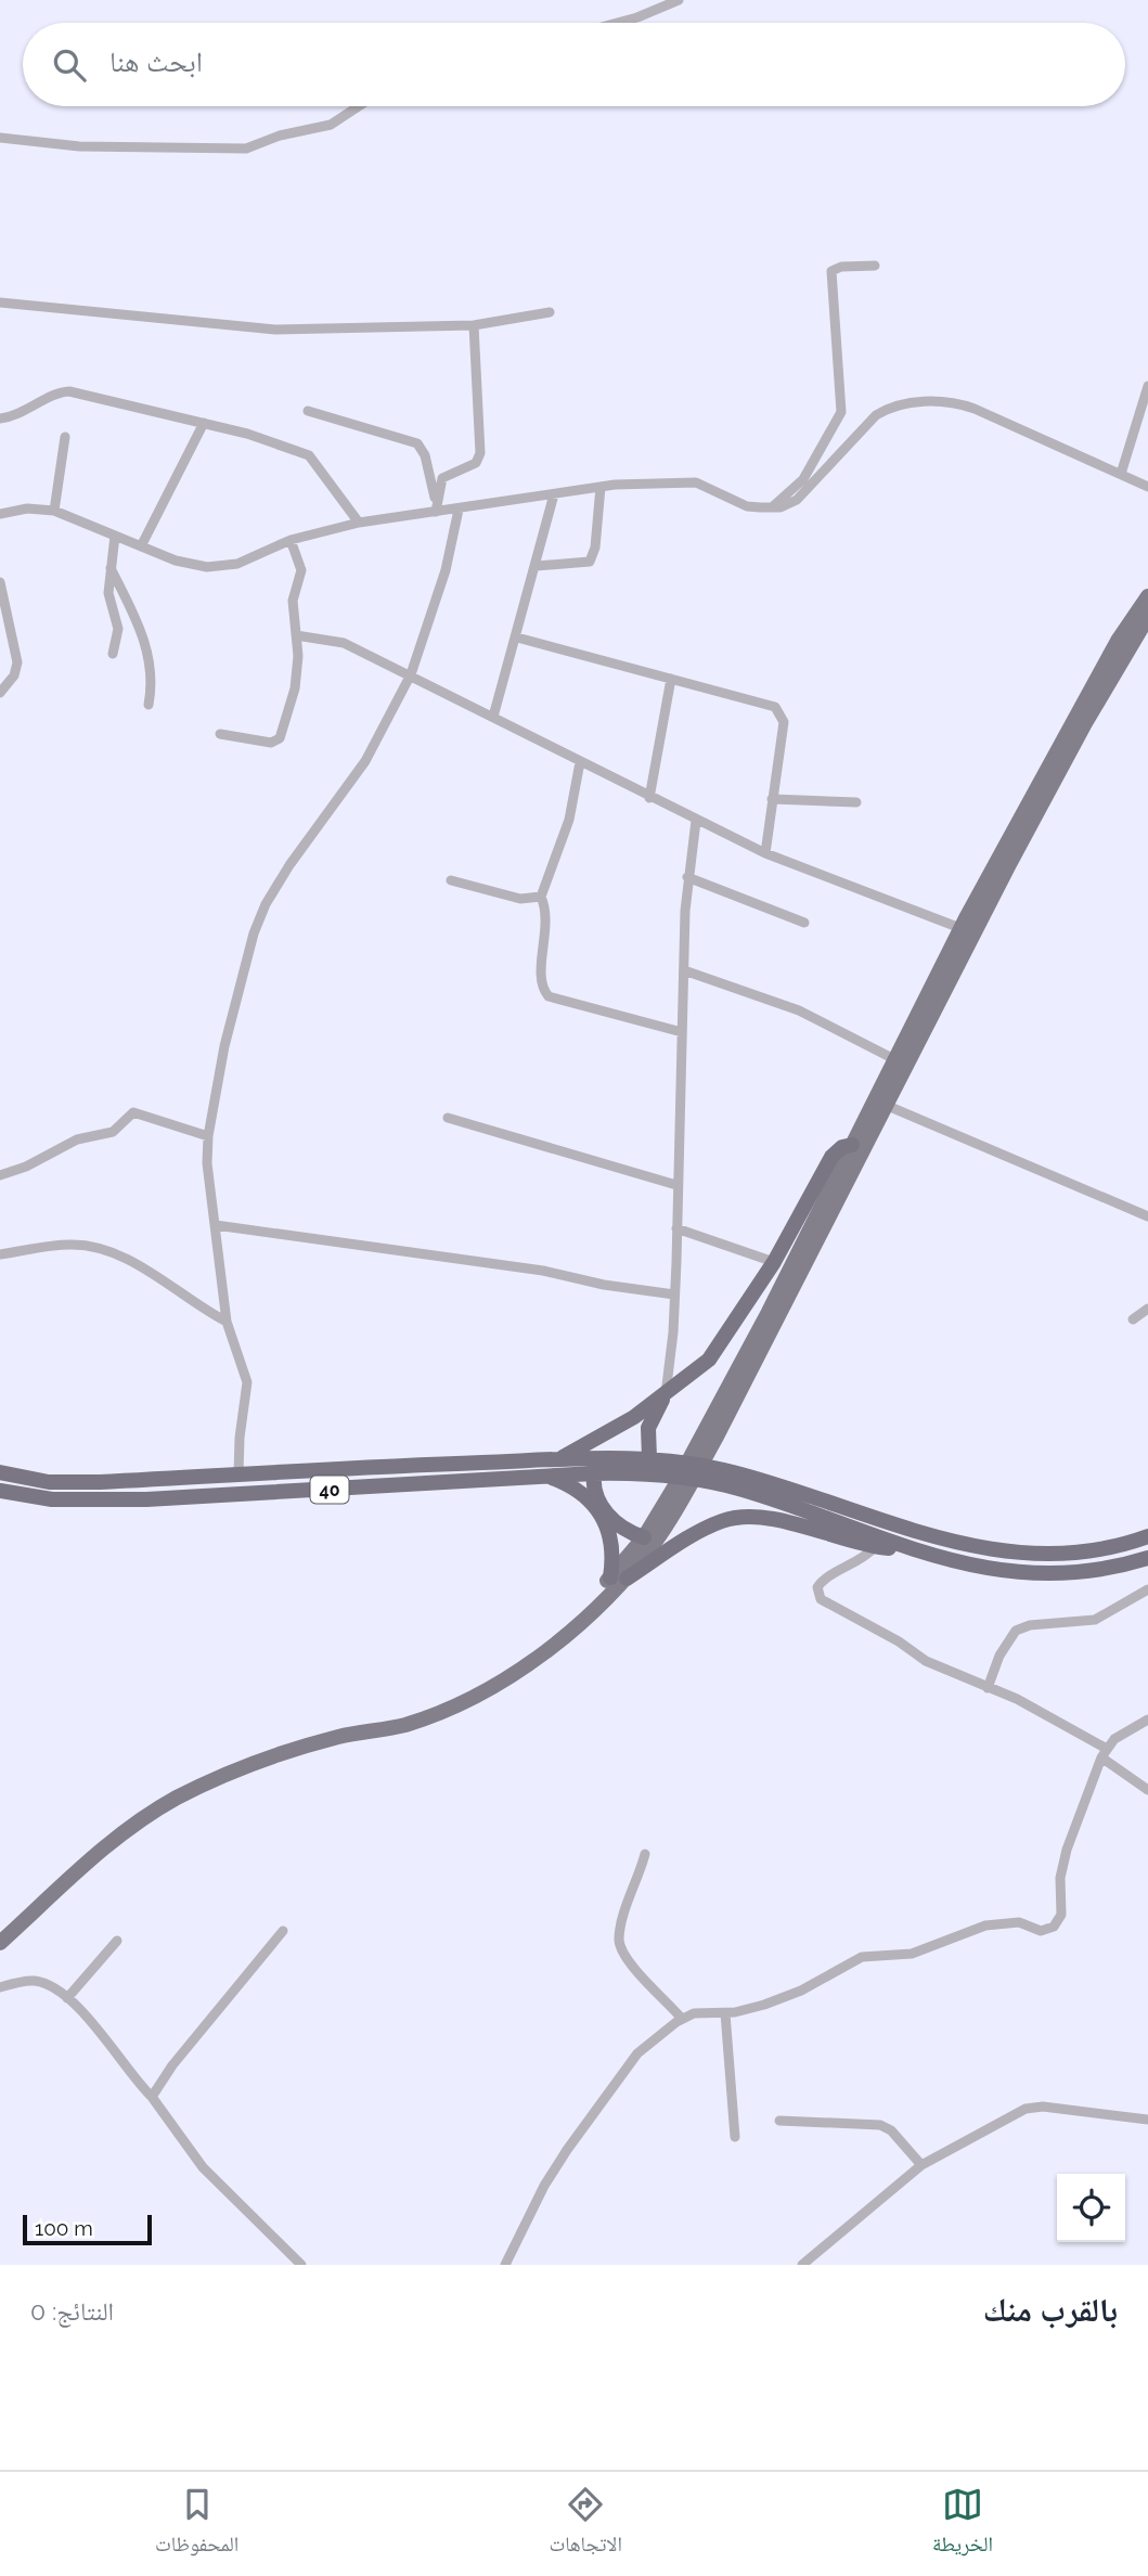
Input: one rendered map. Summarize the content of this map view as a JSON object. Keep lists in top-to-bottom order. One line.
{"streets":{"highway":["40"]},"scale_bar":"100 m","page":{"search":"ابحث هنا","scale":"100 m","heading":["بالقرب منك","النتائج: 0"],"nav":["الخريطة","الاتجاهات","المحفوظات"]}}
